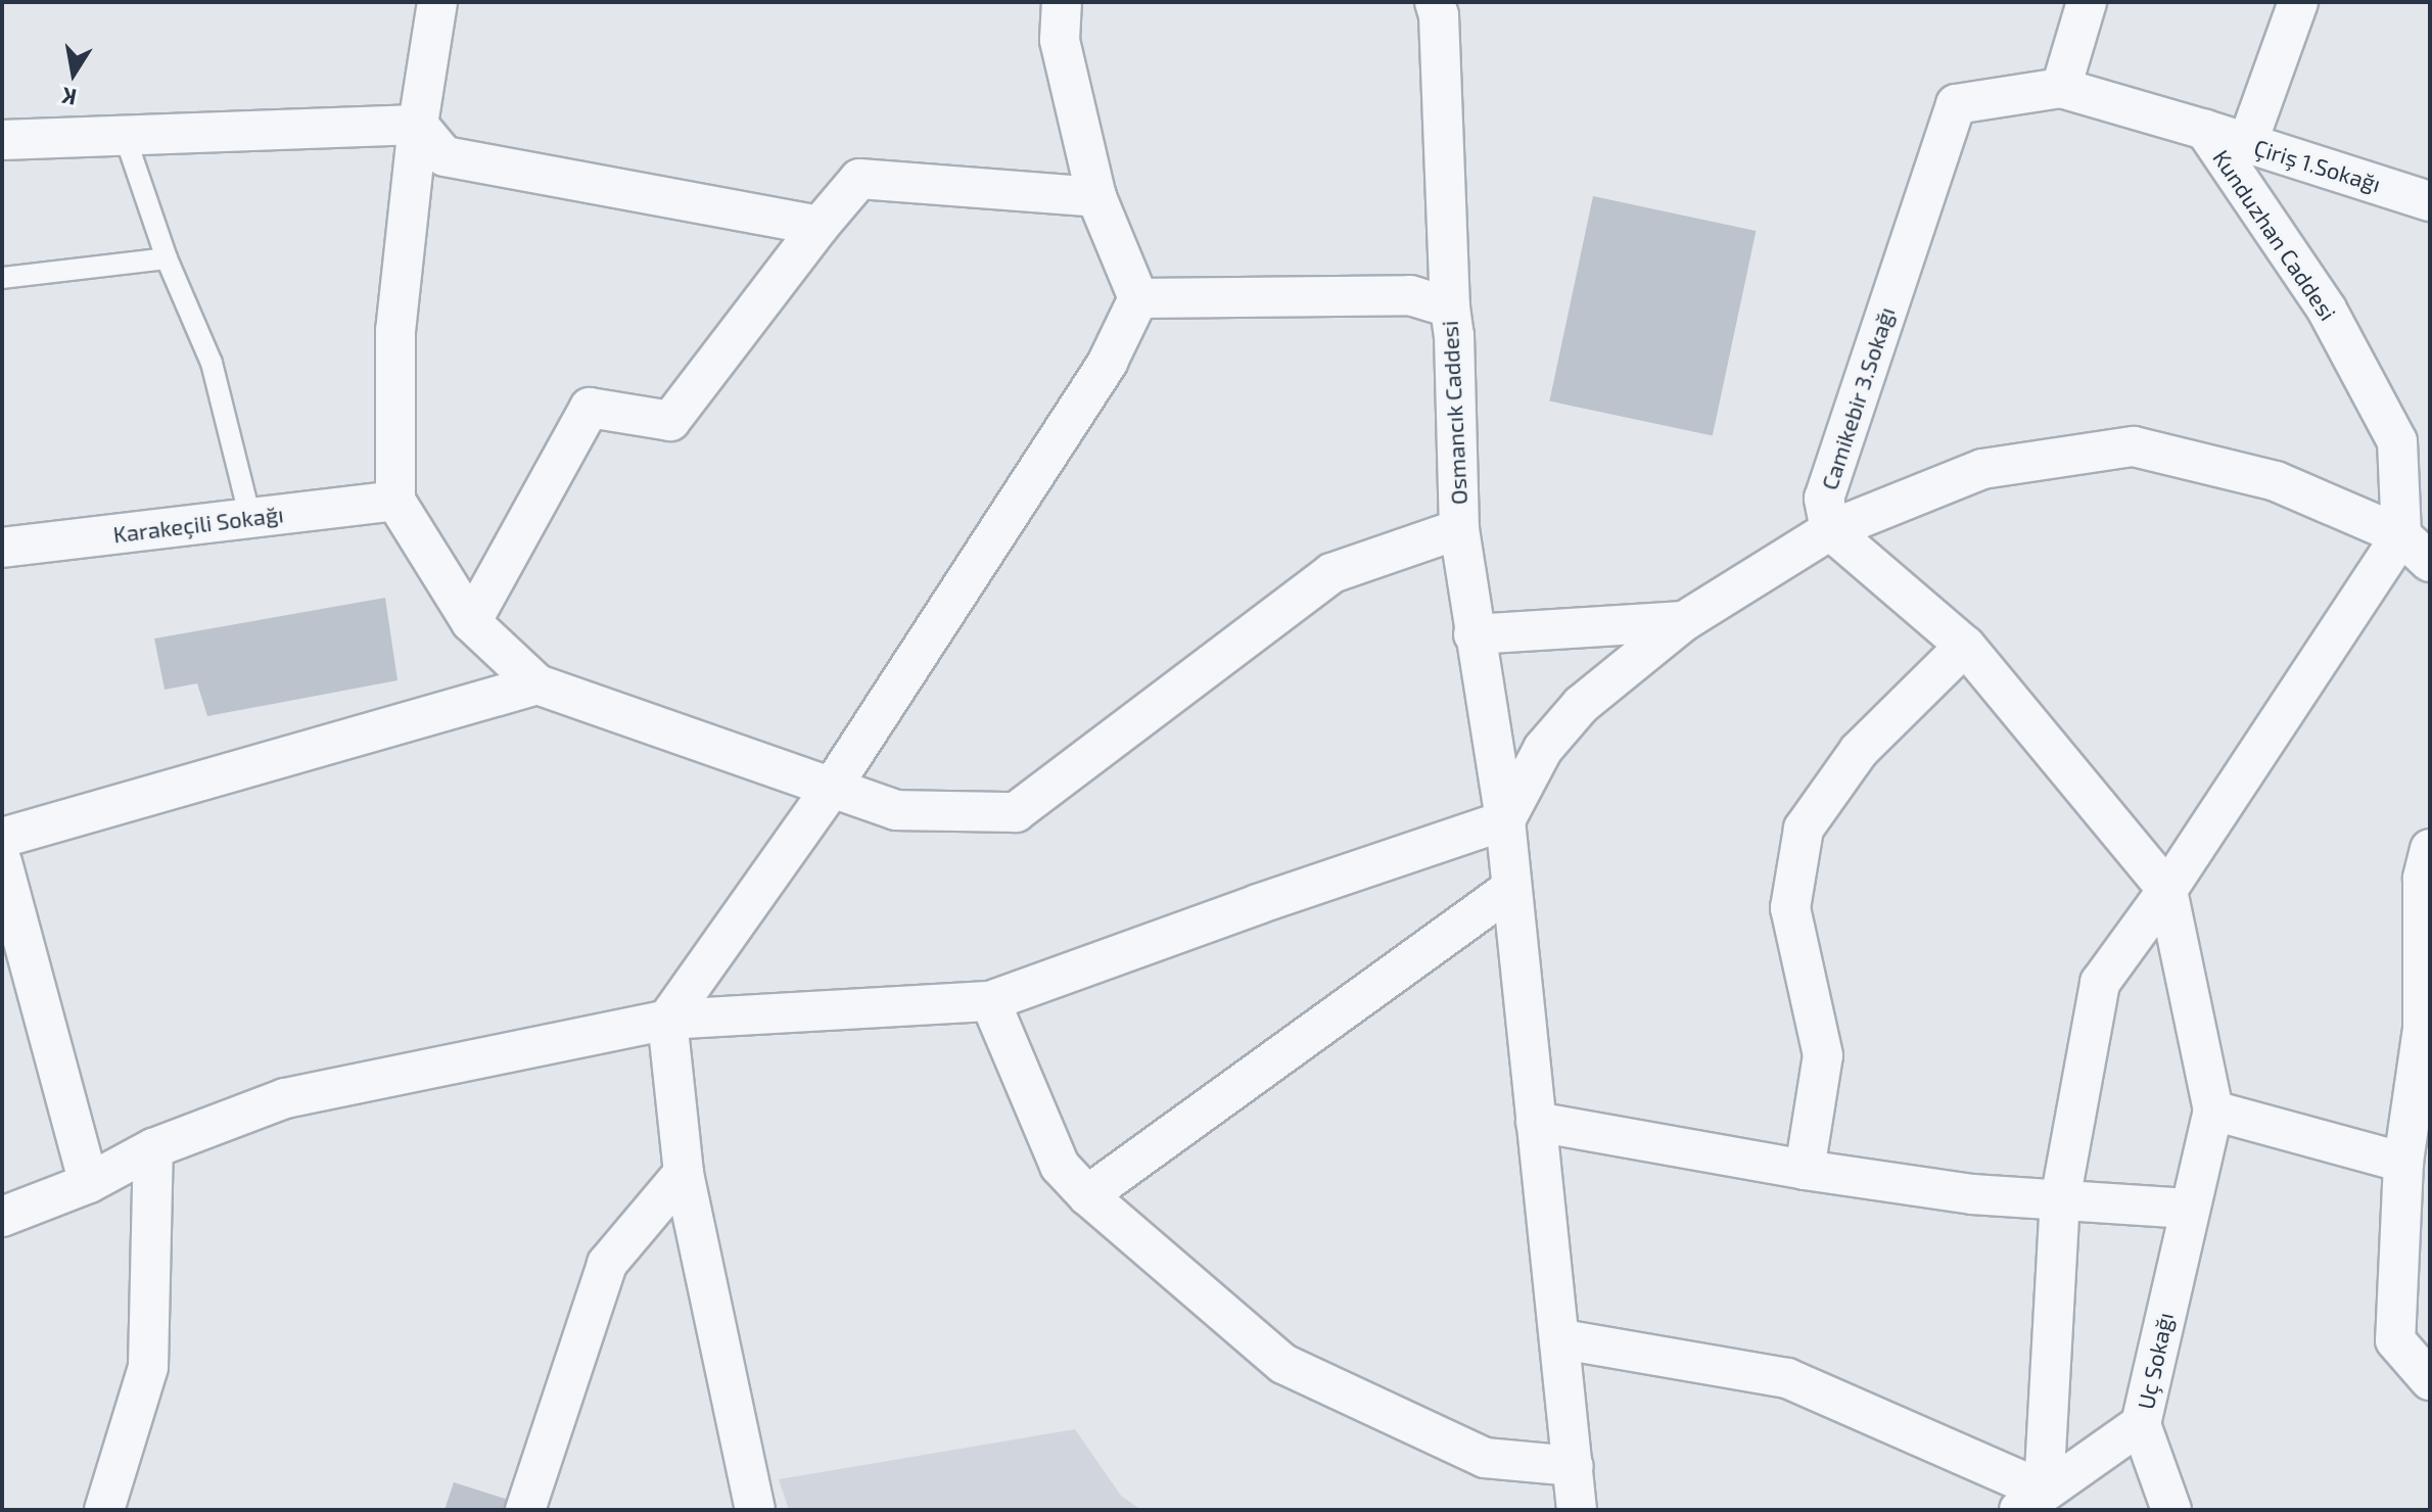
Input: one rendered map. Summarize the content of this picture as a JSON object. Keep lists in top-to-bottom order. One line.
{"streets":{"street":["Çiriş 1.Sokağı","Kunduzhan Caddesi","Camikebir 3.Sokağı","Osmancık Caddesi","Karakeçili Sokağı","Uç Sokağı"]},"crossings":[["Çiriş 1.Sokağı","Kunduzhan Caddesi"],["Kunduzhan Caddesi","Camikebir 3.Sokağı"]],"north":"bottom"}
